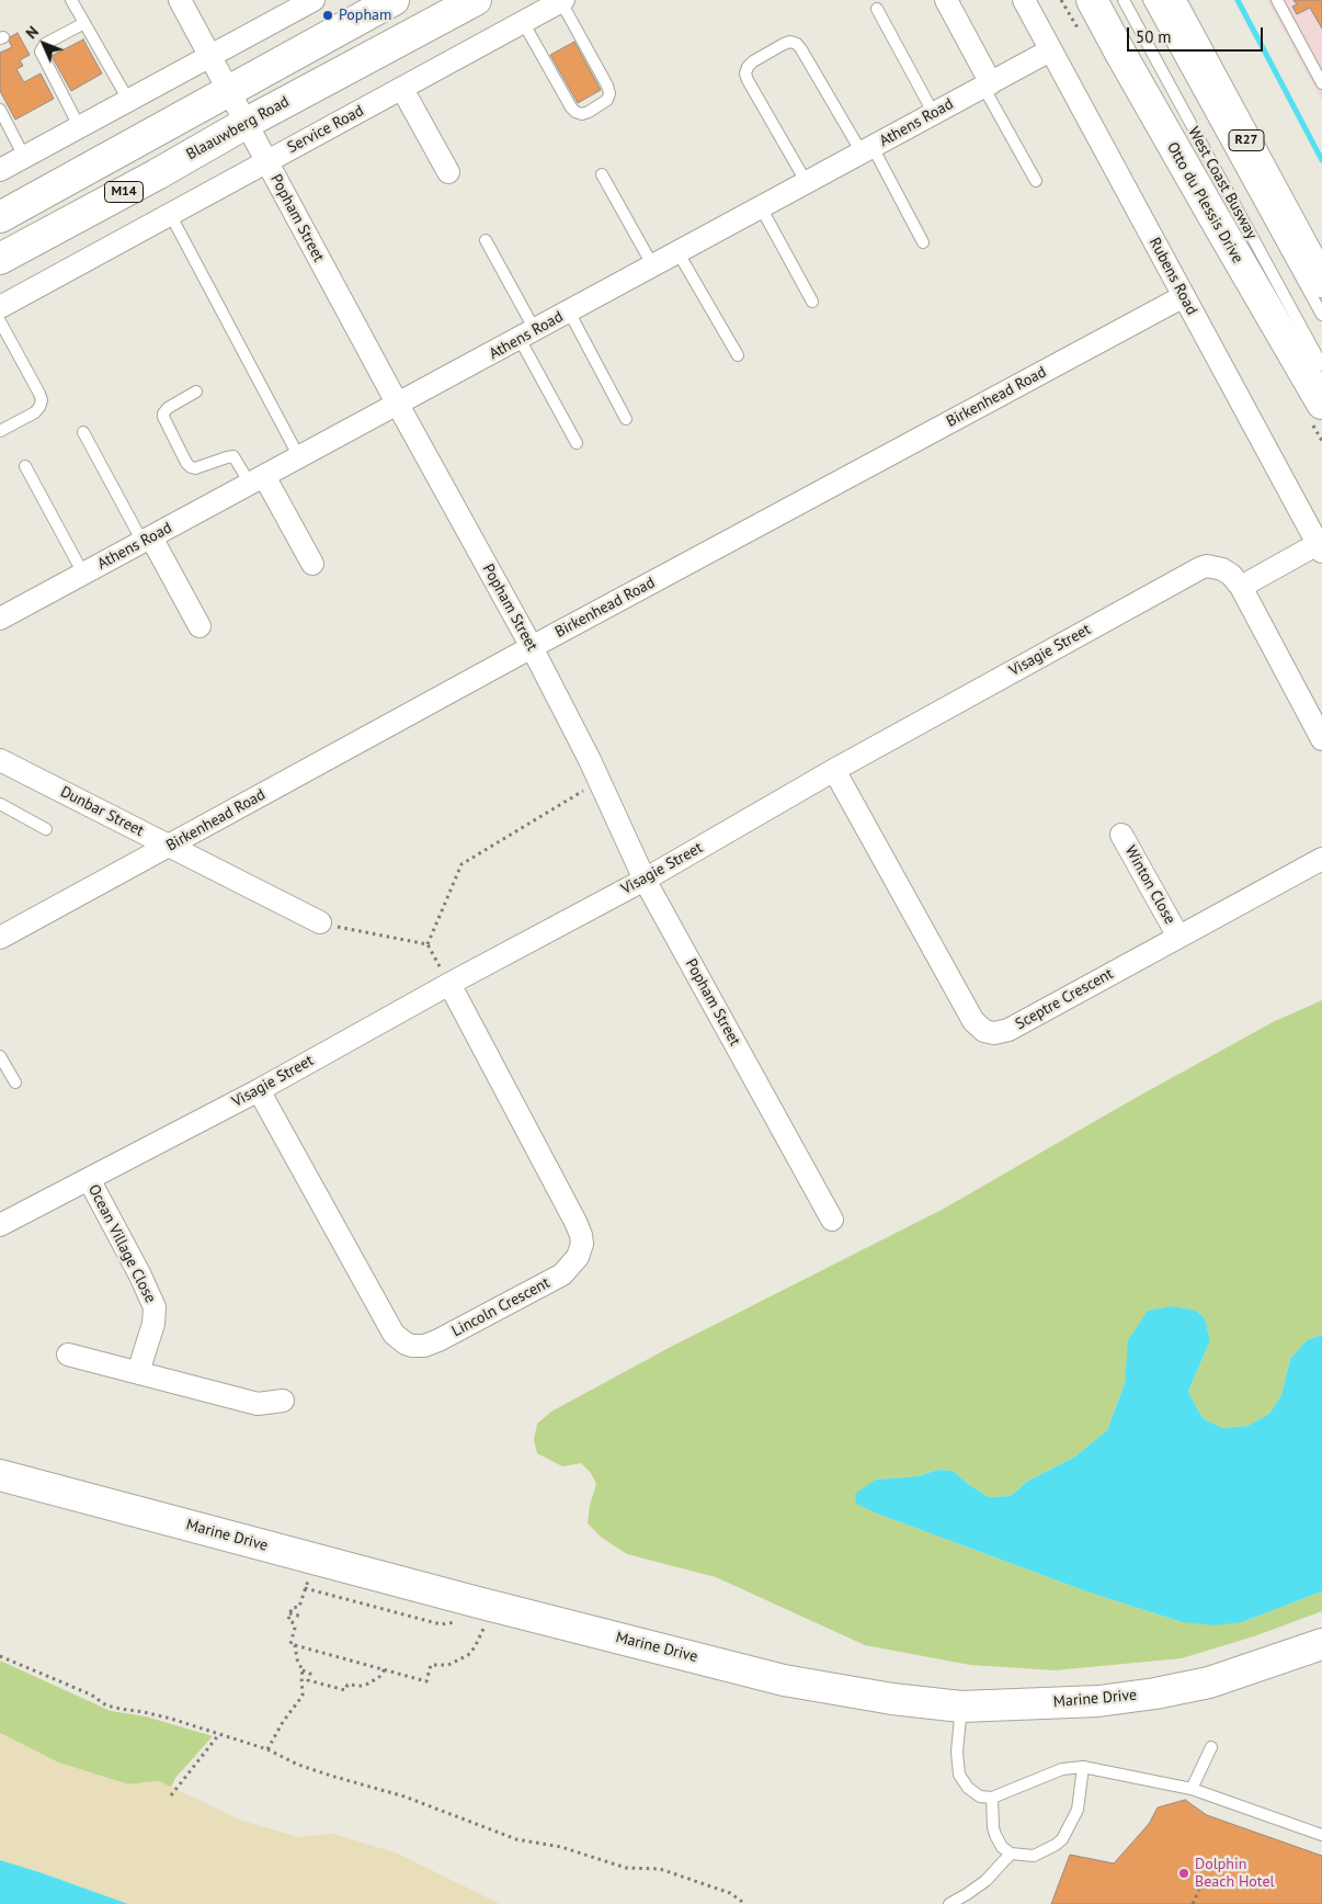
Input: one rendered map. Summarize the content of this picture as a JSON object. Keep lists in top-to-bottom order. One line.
{"streets":{"main road":["Blaauwberg Road","R27","M14","Otto du Plessis Drive","Marine Drive"],"street":["Athens Road","Service Road","Popham Street","Rubens Road","Birkenhead Road","Visagie Street","Dunbar Street","Winton Close","Sceptre Crescent","Ocean Village Close","Lincoln Crescent"],"lane":["West Coast Busway"]},"crossings":[["Athens Road","Popham Street"],["Athens Road","Rubens Road"],["Blaauwberg Road","Popham Street"],["Service Road","Popham Street"],["M14","Popham Street"],["Popham Street","Birkenhead Road"],["Popham Street","Visagie Street"],["Rubens Road","Birkenhead Road"],["Birkenhead Road","Dunbar Street"],["Visagie Street","Sceptre Crescent"],["Visagie Street","Ocean Village Close"],["Visagie Street","Lincoln Crescent"],["Winton Close","Sceptre Crescent"]],"places":["Popham","Dolphin Beach Hotel"],"scale_bar":"50 m","north":"top left"}
